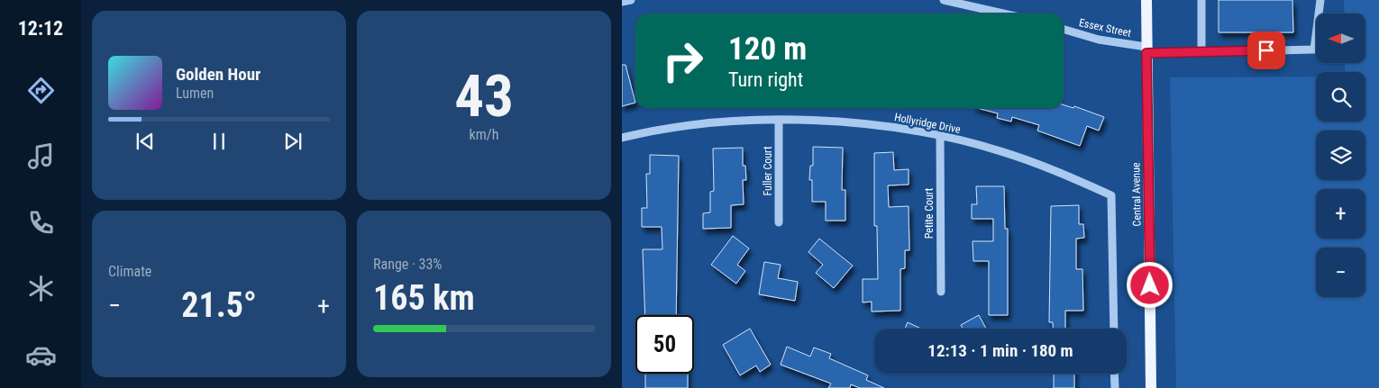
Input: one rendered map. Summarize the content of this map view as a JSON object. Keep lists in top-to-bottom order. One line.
{"streets":{"main road":["Central Avenue"],"street":["Essex Street","Hollyridge Drive","Fuller Court","Petite Court"]},"crossings":[["Essex Street","Central Avenue"],["Hollyridge Drive","Fuller Court"],["Hollyridge Drive","Petite Court"]],"north":"left","page":{"tabs":"12:12","tile":[["43","km/h"],"Climate",["Range · 33%","165 km"]],"map_buttons":["+","−"],"turn":["120 m","Turn right"],"song":["Golden Hour","Lumen"],"heat":["−","21.5°","+"],"limit":"50","trip":"12:13 · 1 min · 180 m"}}
